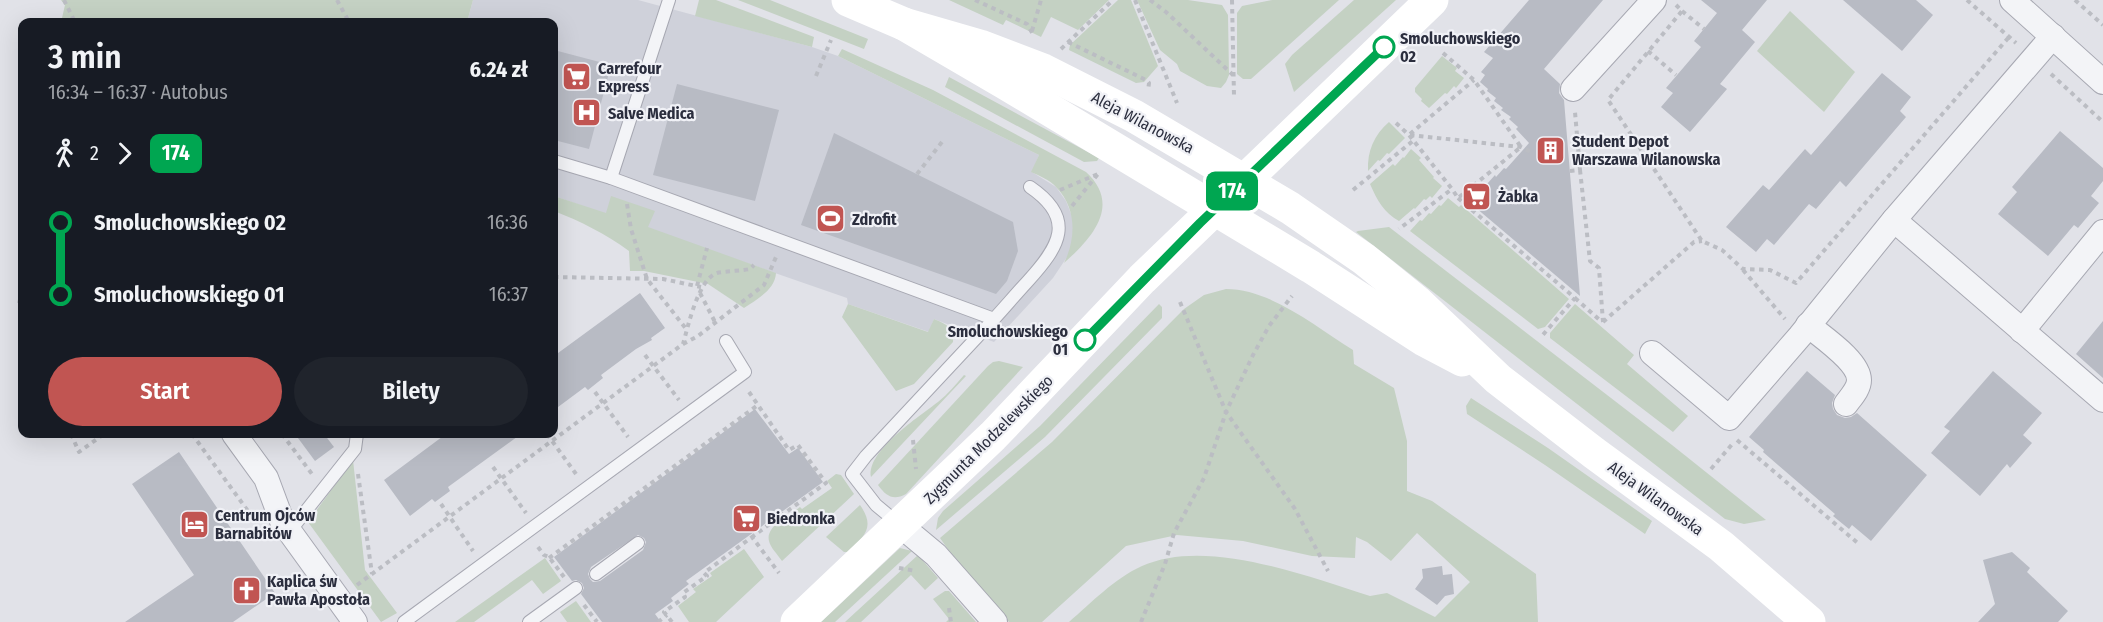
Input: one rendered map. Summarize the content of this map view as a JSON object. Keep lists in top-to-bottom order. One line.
{"streets":{"main road":["Aleja Wilanowska","Zygmunta Modzelewskiego"]},"crossings":[["Aleja Wilanowska","Zygmunta Modzelewskiego"]],"places":{"other":["Smoluchowskiego 02","Smoluchowskiego 01"],"supermarket":["Carrefour Express","Żabka","Biedronka"],"hospital":["Salve Medica"],"building":["Student Depot Warszawa Wilanowska"],"sports":["Zdrofit"],"hotel":["Centrum Ojców Barnabitów"],"church":["Kaplica św Pawła Apostoła"]},"lines":["bus line 174"],"page":{"on_map":"174","heading":["3 min","16:34 – 16:37 · Autobus","6.24 zł"],"legs":["2","174"],"list":[{"name":"Smoluchowskiego 02","value":"16:36"},{"name":"Smoluchowskiego 01","value":"16:37"}],"buttons":["Start","Bilety"]}}
